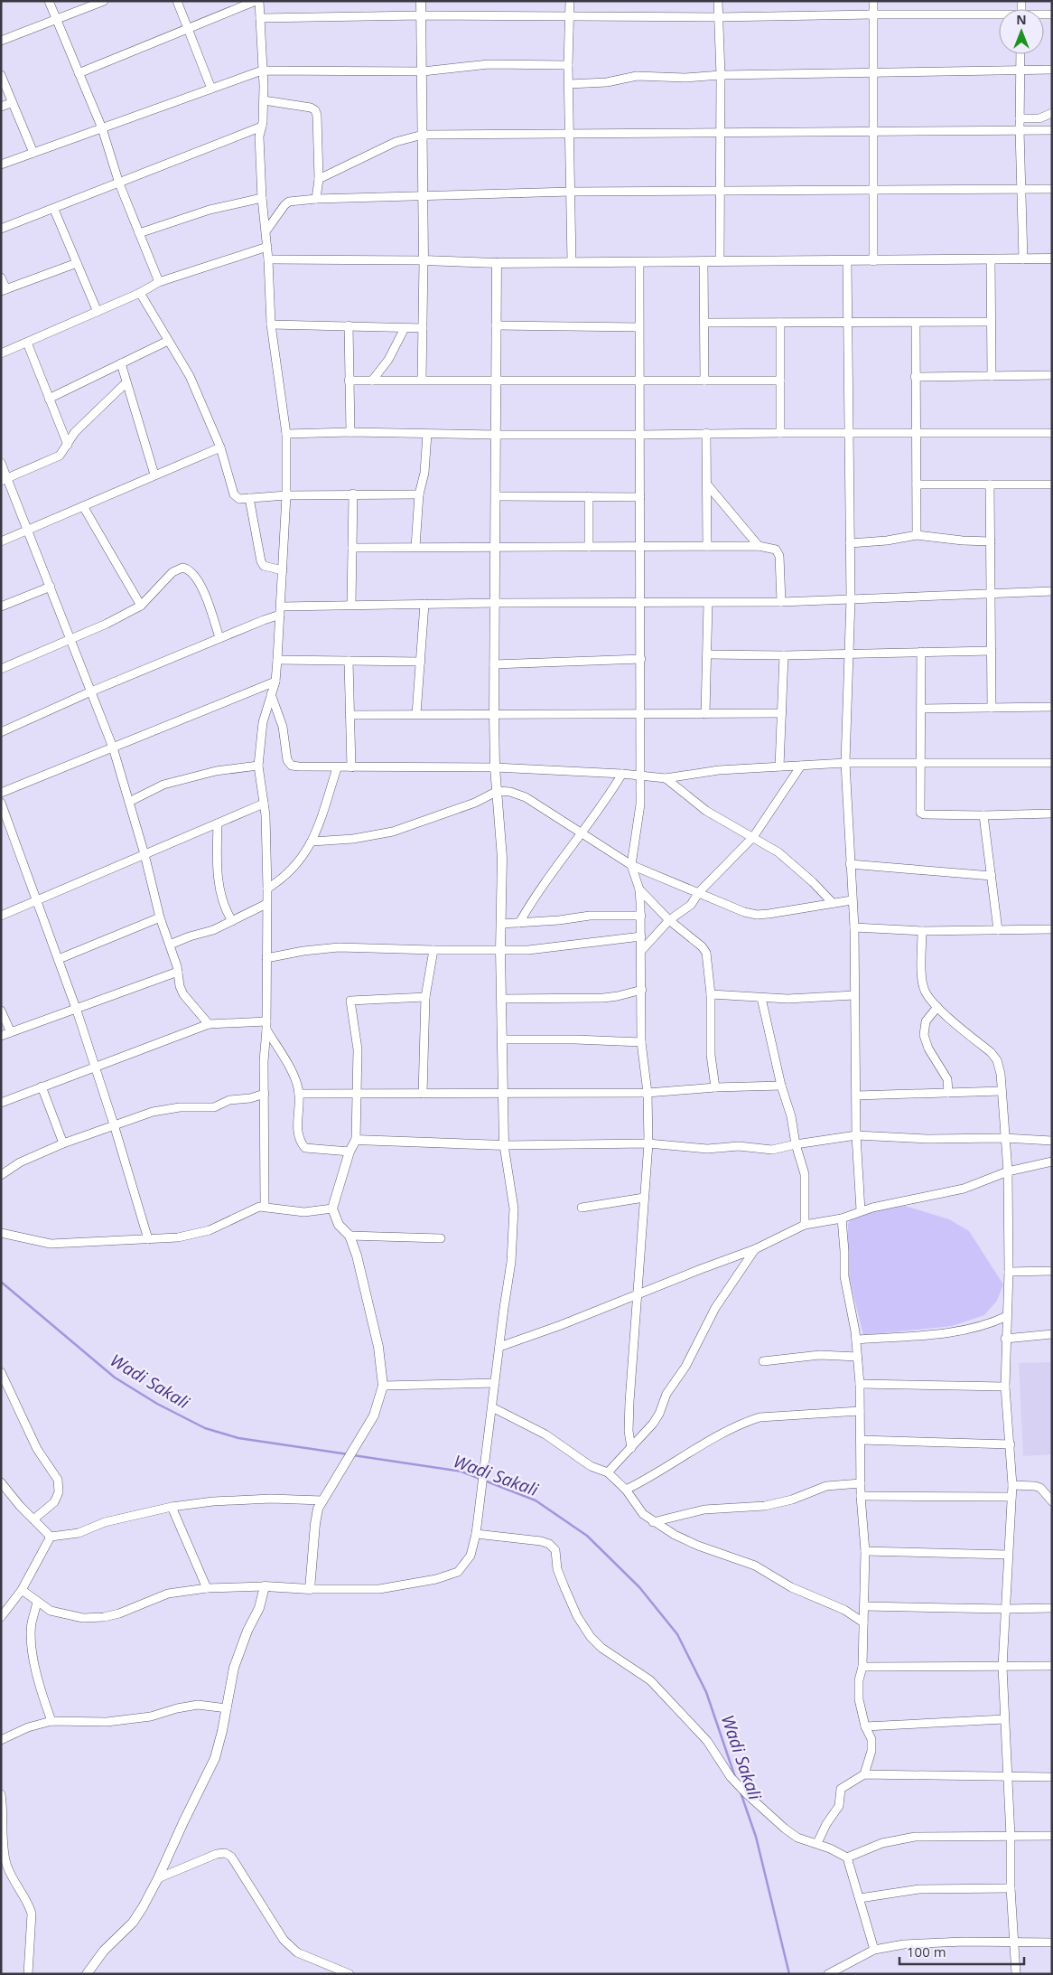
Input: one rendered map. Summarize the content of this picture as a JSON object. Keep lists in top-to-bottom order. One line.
{"water":["Wadi Sakali"],"scale_bar":"100 m","north":"top"}
